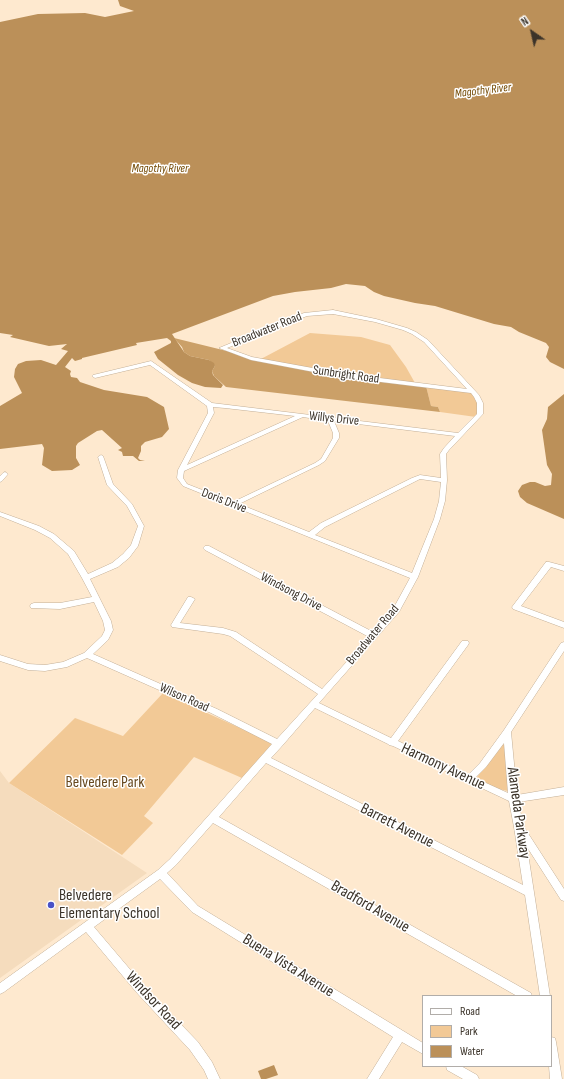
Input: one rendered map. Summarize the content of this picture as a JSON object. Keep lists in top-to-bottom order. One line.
{"streets":{"street":["Broadwater Road","Sunbright Road","Willys Drive","Doris Drive","Windsong Drive","Wilson Road","Harmony Avenue","Alameda Parkway","Barrett Avenue","Bradford Avenue","Buena Vista Avenue","Windsor Road"]},"crossings":[["Broadwater Road","Sunbright Road"],["Broadwater Road","Willys Drive"],["Broadwater Road","Doris Drive"],["Broadwater Road","Windsong Drive"],["Broadwater Road","Wilson Road"],["Broadwater Road","Harmony Avenue"],["Broadwater Road","Barrett Avenue"],["Broadwater Road","Bradford Avenue"],["Broadwater Road","Buena Vista Avenue"],["Broadwater Road","Windsor Road"],["Harmony Avenue","Alameda Parkway"],["Alameda Parkway","Barrett Avenue"]],"water":["Magothy River"],"parks":["Belvedere Park"],"places":["Belvedere Elementary School"],"legend":["Road","Park","Water"],"north":"top left"}
